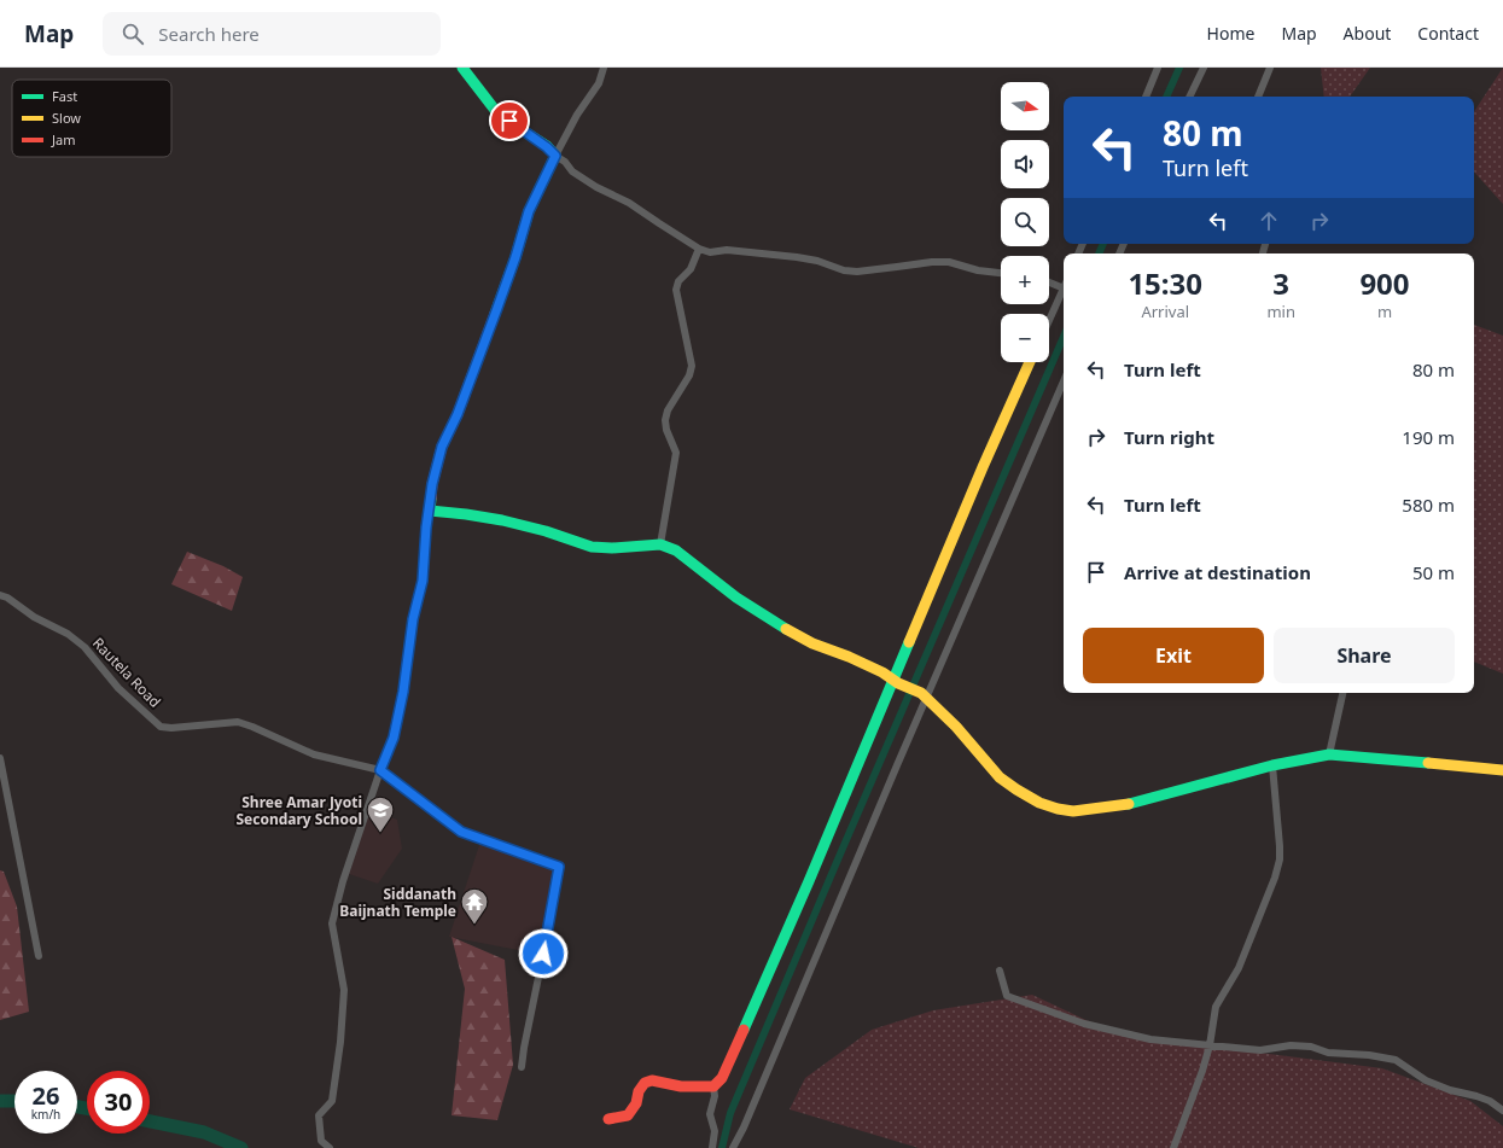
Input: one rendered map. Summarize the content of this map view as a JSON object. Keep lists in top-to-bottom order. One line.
{"streets":{"street":["Rautela Road"]},"places":{"school or university":["Shree Amar Jyoti Secondary School"],"temple":["Siddanath Baijnath Temple"]},"legend":["Fast","Slow","Jam"],"north":"right","page":{"header":"Map","search":"Search here","nav":["Home","Map","About","Contact"],"map_buttons":["+","−"],"turn":["80 m","Turn left"],"eta":["15:30","Arrival","3","min","900","m"],"list":[{"name":"Turn left","value":"80 m"},{"name":"Turn right","value":"190 m"},{"name":"Turn left","value":"580 m"},{"name":"Arrive at destination","value":"50 m"}],"buttons":["Exit","Share"],"speed":"26 km/h","limit":"30"}}
